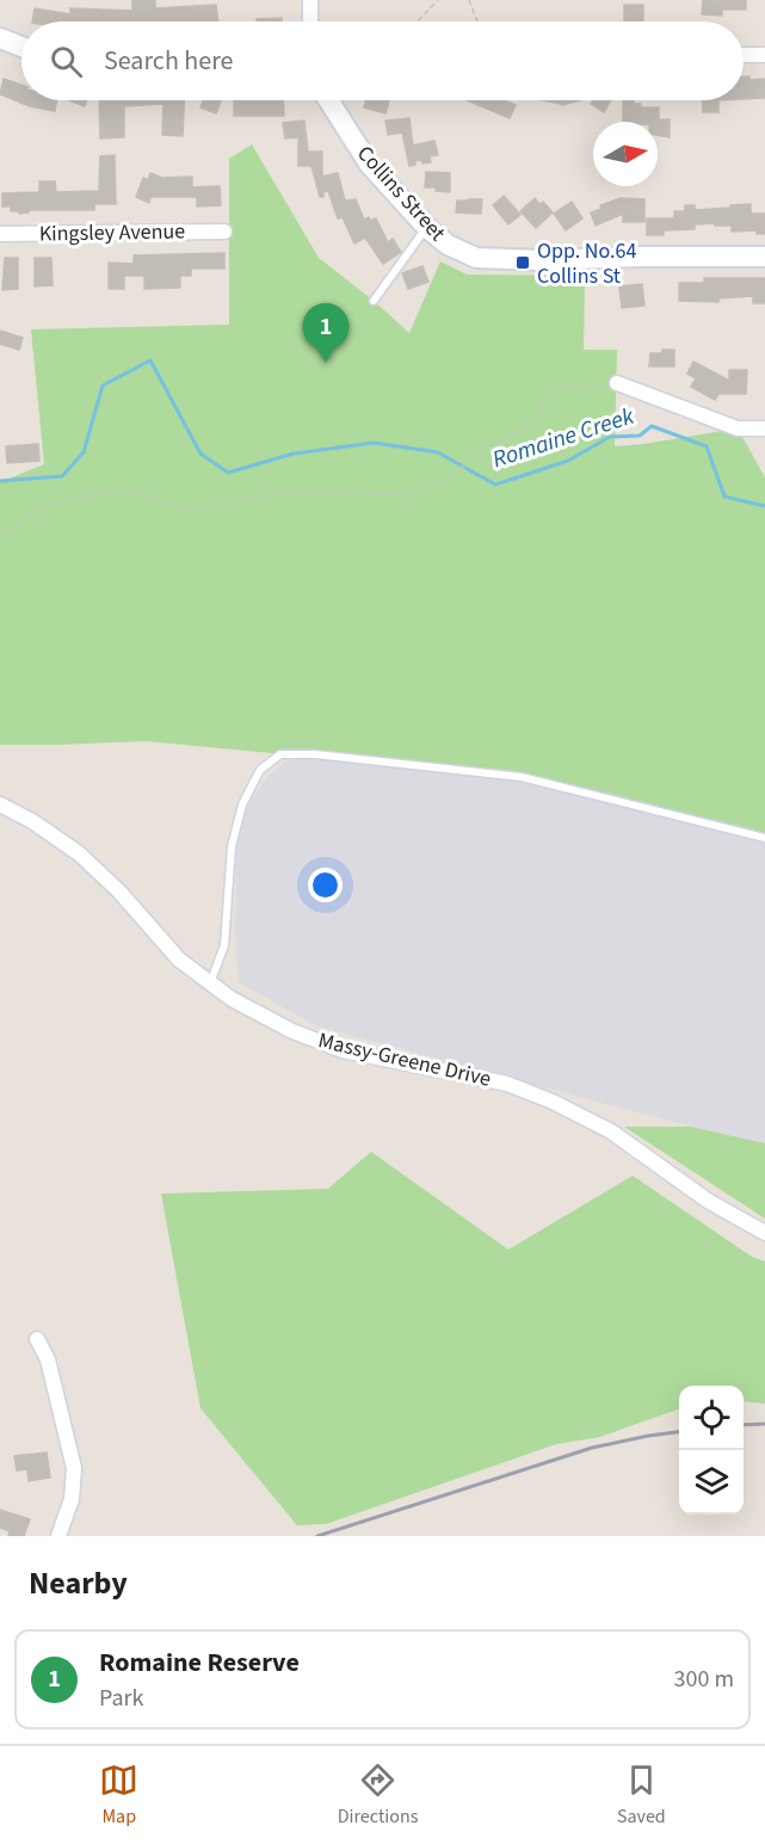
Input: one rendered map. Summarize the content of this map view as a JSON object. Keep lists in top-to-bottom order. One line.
{"streets":{"street":["Collins Street","Kingsley Avenue","Massy-Greene Drive"]},"water":["Romaine Creek"],"places":{"transit":["Opp. No.64 Collins St"]},"north":"right","page":{"search":"Search here","pins":"1","heading":"Nearby","list":[{"mark":"1","name":"Romaine Reserve","note":"Park","value":"300 m"}],"nav":["Map","Directions","Saved"]}}
